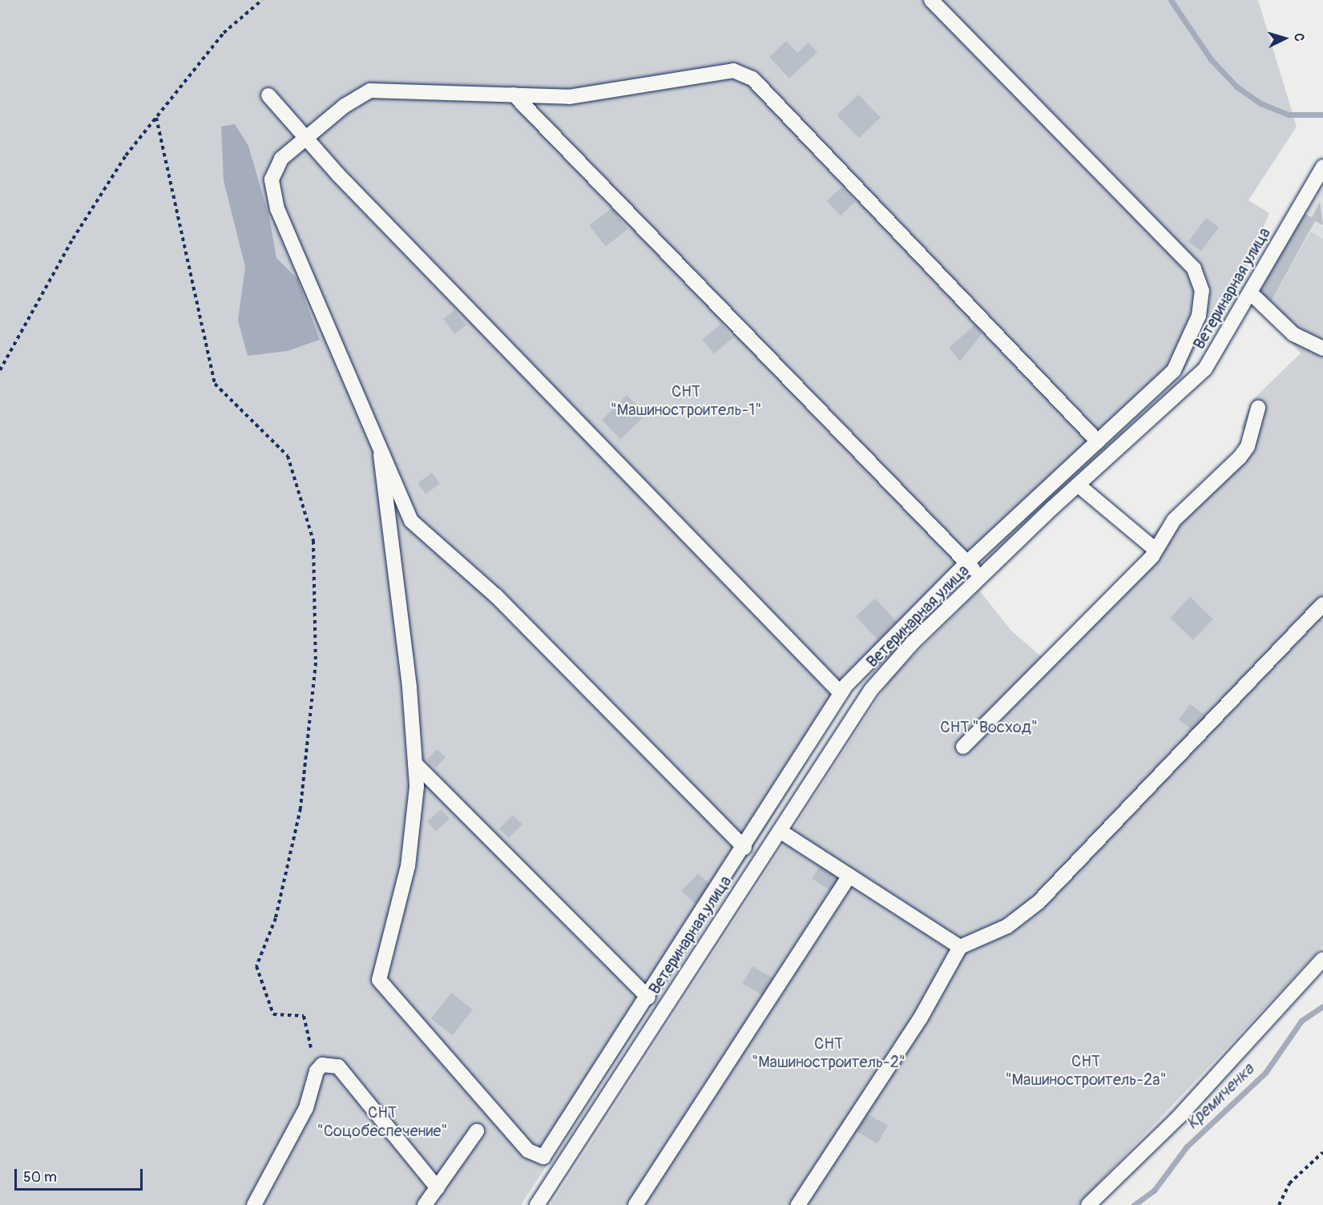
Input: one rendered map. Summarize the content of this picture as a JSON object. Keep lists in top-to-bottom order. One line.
{"streets":{"street":["Ветеринарная улица"]},"water":["Кремиченка"],"parks":["СНТ \"Машиностроитель-1\"","СНТ \"Восход\"","СНТ \"Машиностроитель-2\"","СНТ \"Машиностроитель-2а\"","СНТ \"Соцобеспечение\""],"scale_bar":"50 m","north":"right"}
